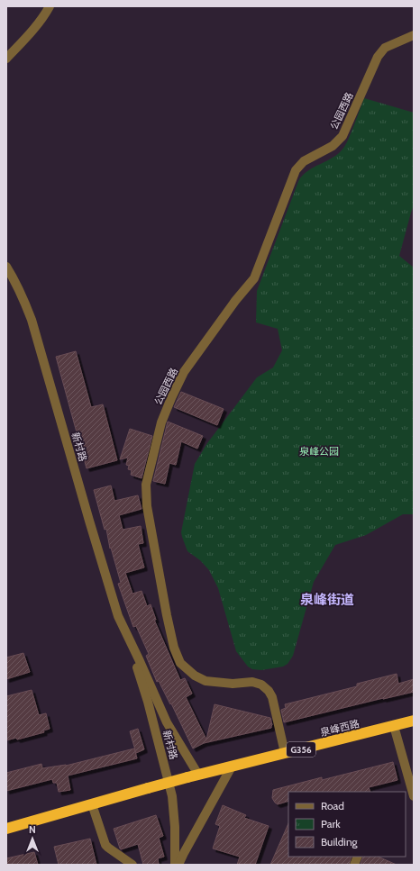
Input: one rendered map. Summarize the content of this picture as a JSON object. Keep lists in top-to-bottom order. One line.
{"streets":{"highway":["泉峰西路","G356"],"street":["公园西路","新村路"]},"crossings":[["公园西路","泉峰西路"],["新村路","泉峰西路"],["新村路","G356"],["泉峰西路","G356"]],"districts":["泉峰街道"],"parks":["泉峰公园"],"legend":["Road","Park","Building"],"north":"top"}
